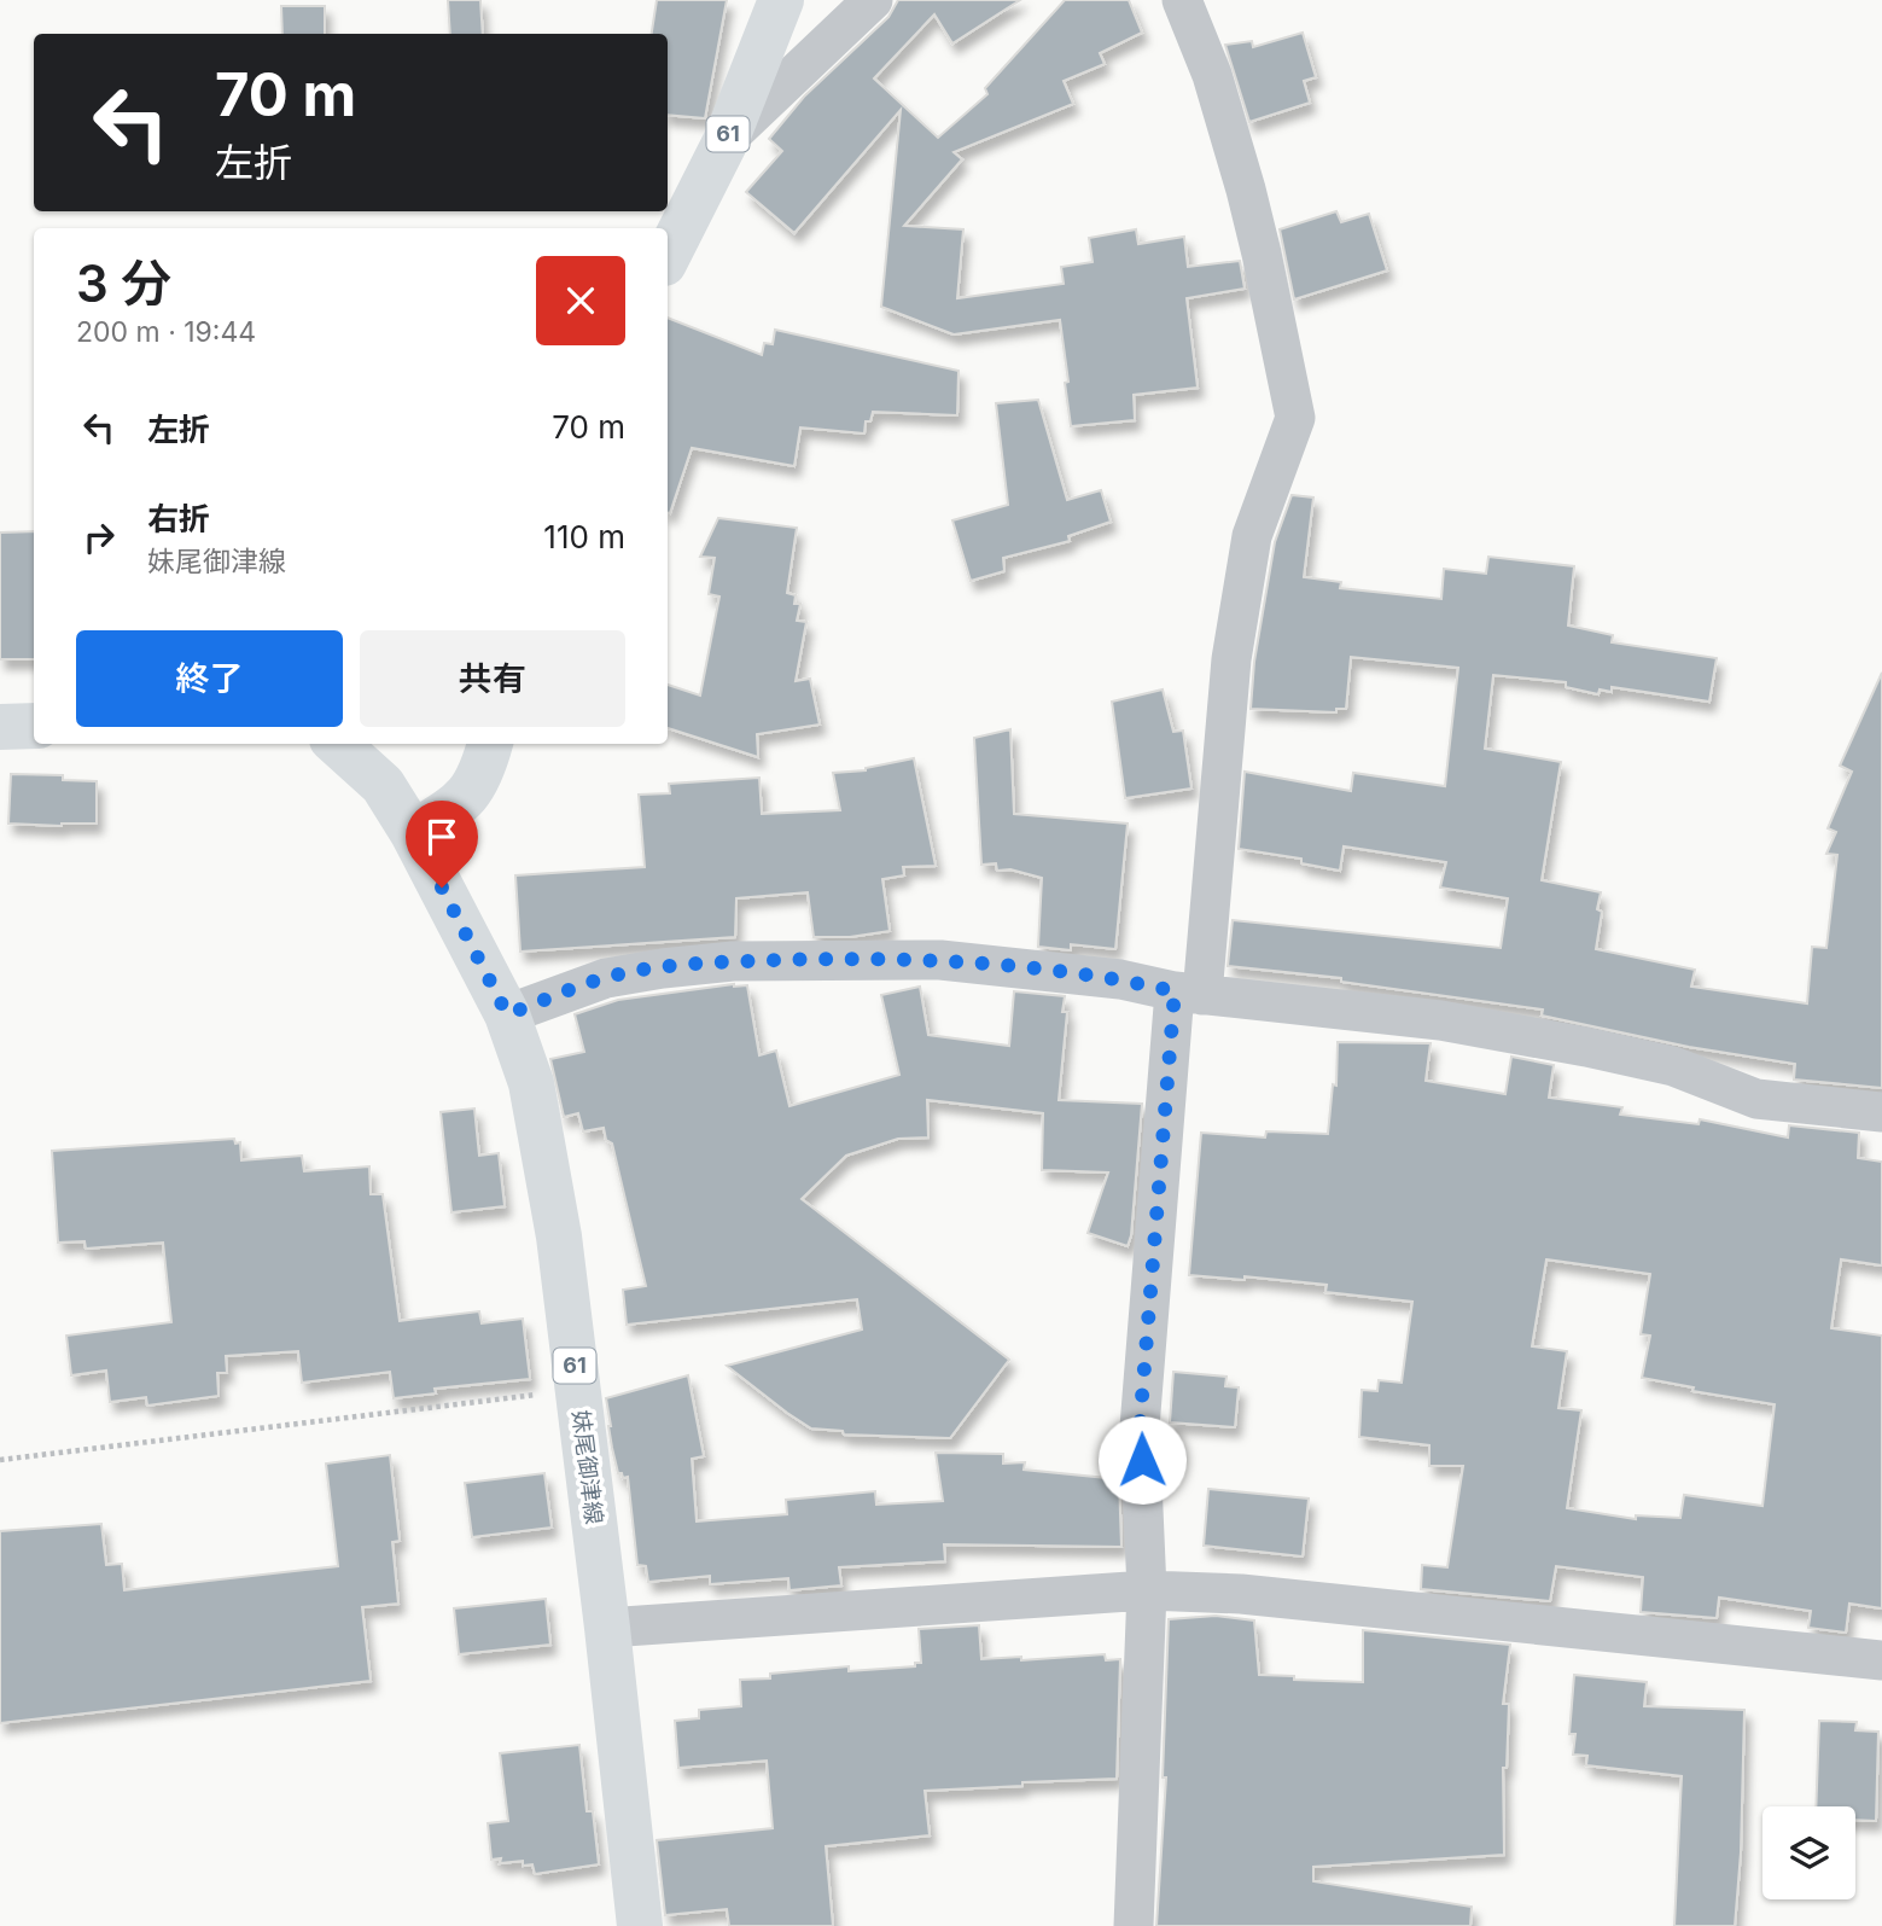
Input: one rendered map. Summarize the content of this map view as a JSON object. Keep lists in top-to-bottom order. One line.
{"streets":{"main road":["61","妹尾御津線"]},"page":{"turn":["70 m","左折"],"heading":["3 分","200 m · 19:44"],"list":[{"name":"左折","value":"70 m"},{"name":"右折","note":"妹尾御津線","value":"110 m"}],"buttons":["終了","共有"]}}
